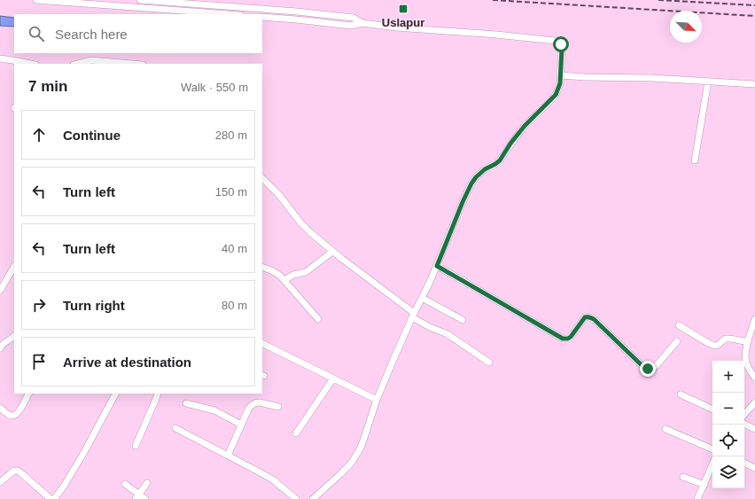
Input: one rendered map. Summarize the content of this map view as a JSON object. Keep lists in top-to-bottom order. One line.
{"places":{"transit":["Uslapur"]},"north":"bottom right","page":{"search":"Search here","heading":["7 min","Walk · 550 m"],"list":[["Continue","280 m"],["Turn left","150 m"],["Turn left","40 m"],["Turn right","80 m"],"Arrive at destination"],"map_buttons":["+","−"]}}
